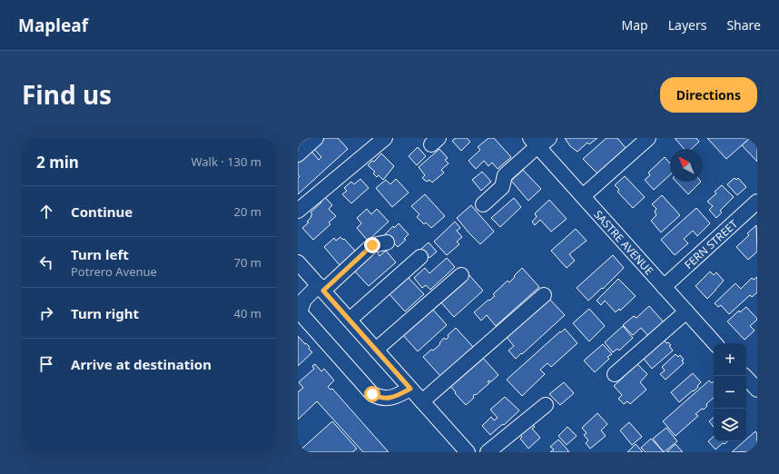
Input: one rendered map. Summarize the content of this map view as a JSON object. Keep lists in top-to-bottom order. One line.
{"streets":{"street":["SASTRE AVENUE","FERN STREET"]},"crossings":[["SASTRE AVENUE","FERN STREET"]],"north":"top left","page":{"header":"Mapleaf","nav":["Map","Layers","Share"],"title":"Find us","buttons":"Directions","heading":["2 min","Walk · 130 m"],"list":[["Continue","20 m"],["Turn left","Potrero Avenue","70 m"],["Turn right","40 m"],"Arrive at destination"],"map_buttons":["+","−"]}}
